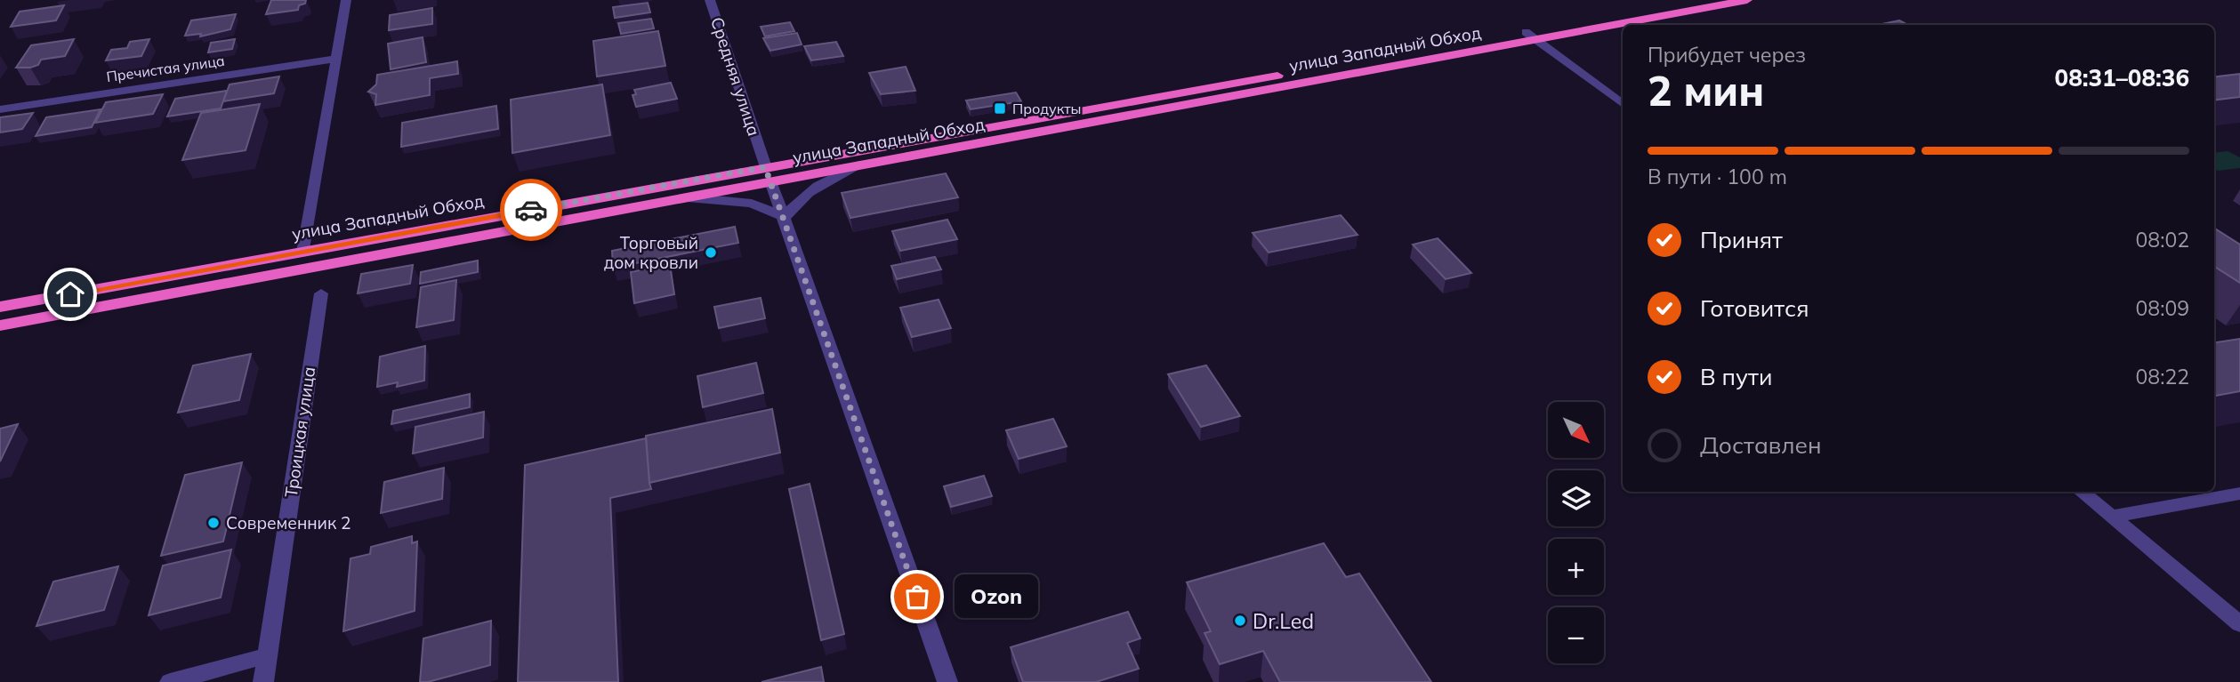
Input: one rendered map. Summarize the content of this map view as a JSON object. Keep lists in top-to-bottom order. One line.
{"streets":{"highway":["улица Западный Обход"],"street":["Пречистая улица","Средняя улица","Троицкая улица"]},"crossings":[["улица Западный Обход","Средняя улица"]],"places":{"transit":["Продукты"],"other":["Торговый дом кровли","Современник 2","Ozon","Dr.Led"]},"north":"bottom right","page":{"heading":["2 мин","Прибудет через","08:31–08:36"],"bar":"В пути · 100 m","list":[["Принят","08:02"],["Готовится","08:09"],["В пути","08:22"],"Доставлен"],"map_buttons":["+","−"],"bubble":"Ozon"}}
